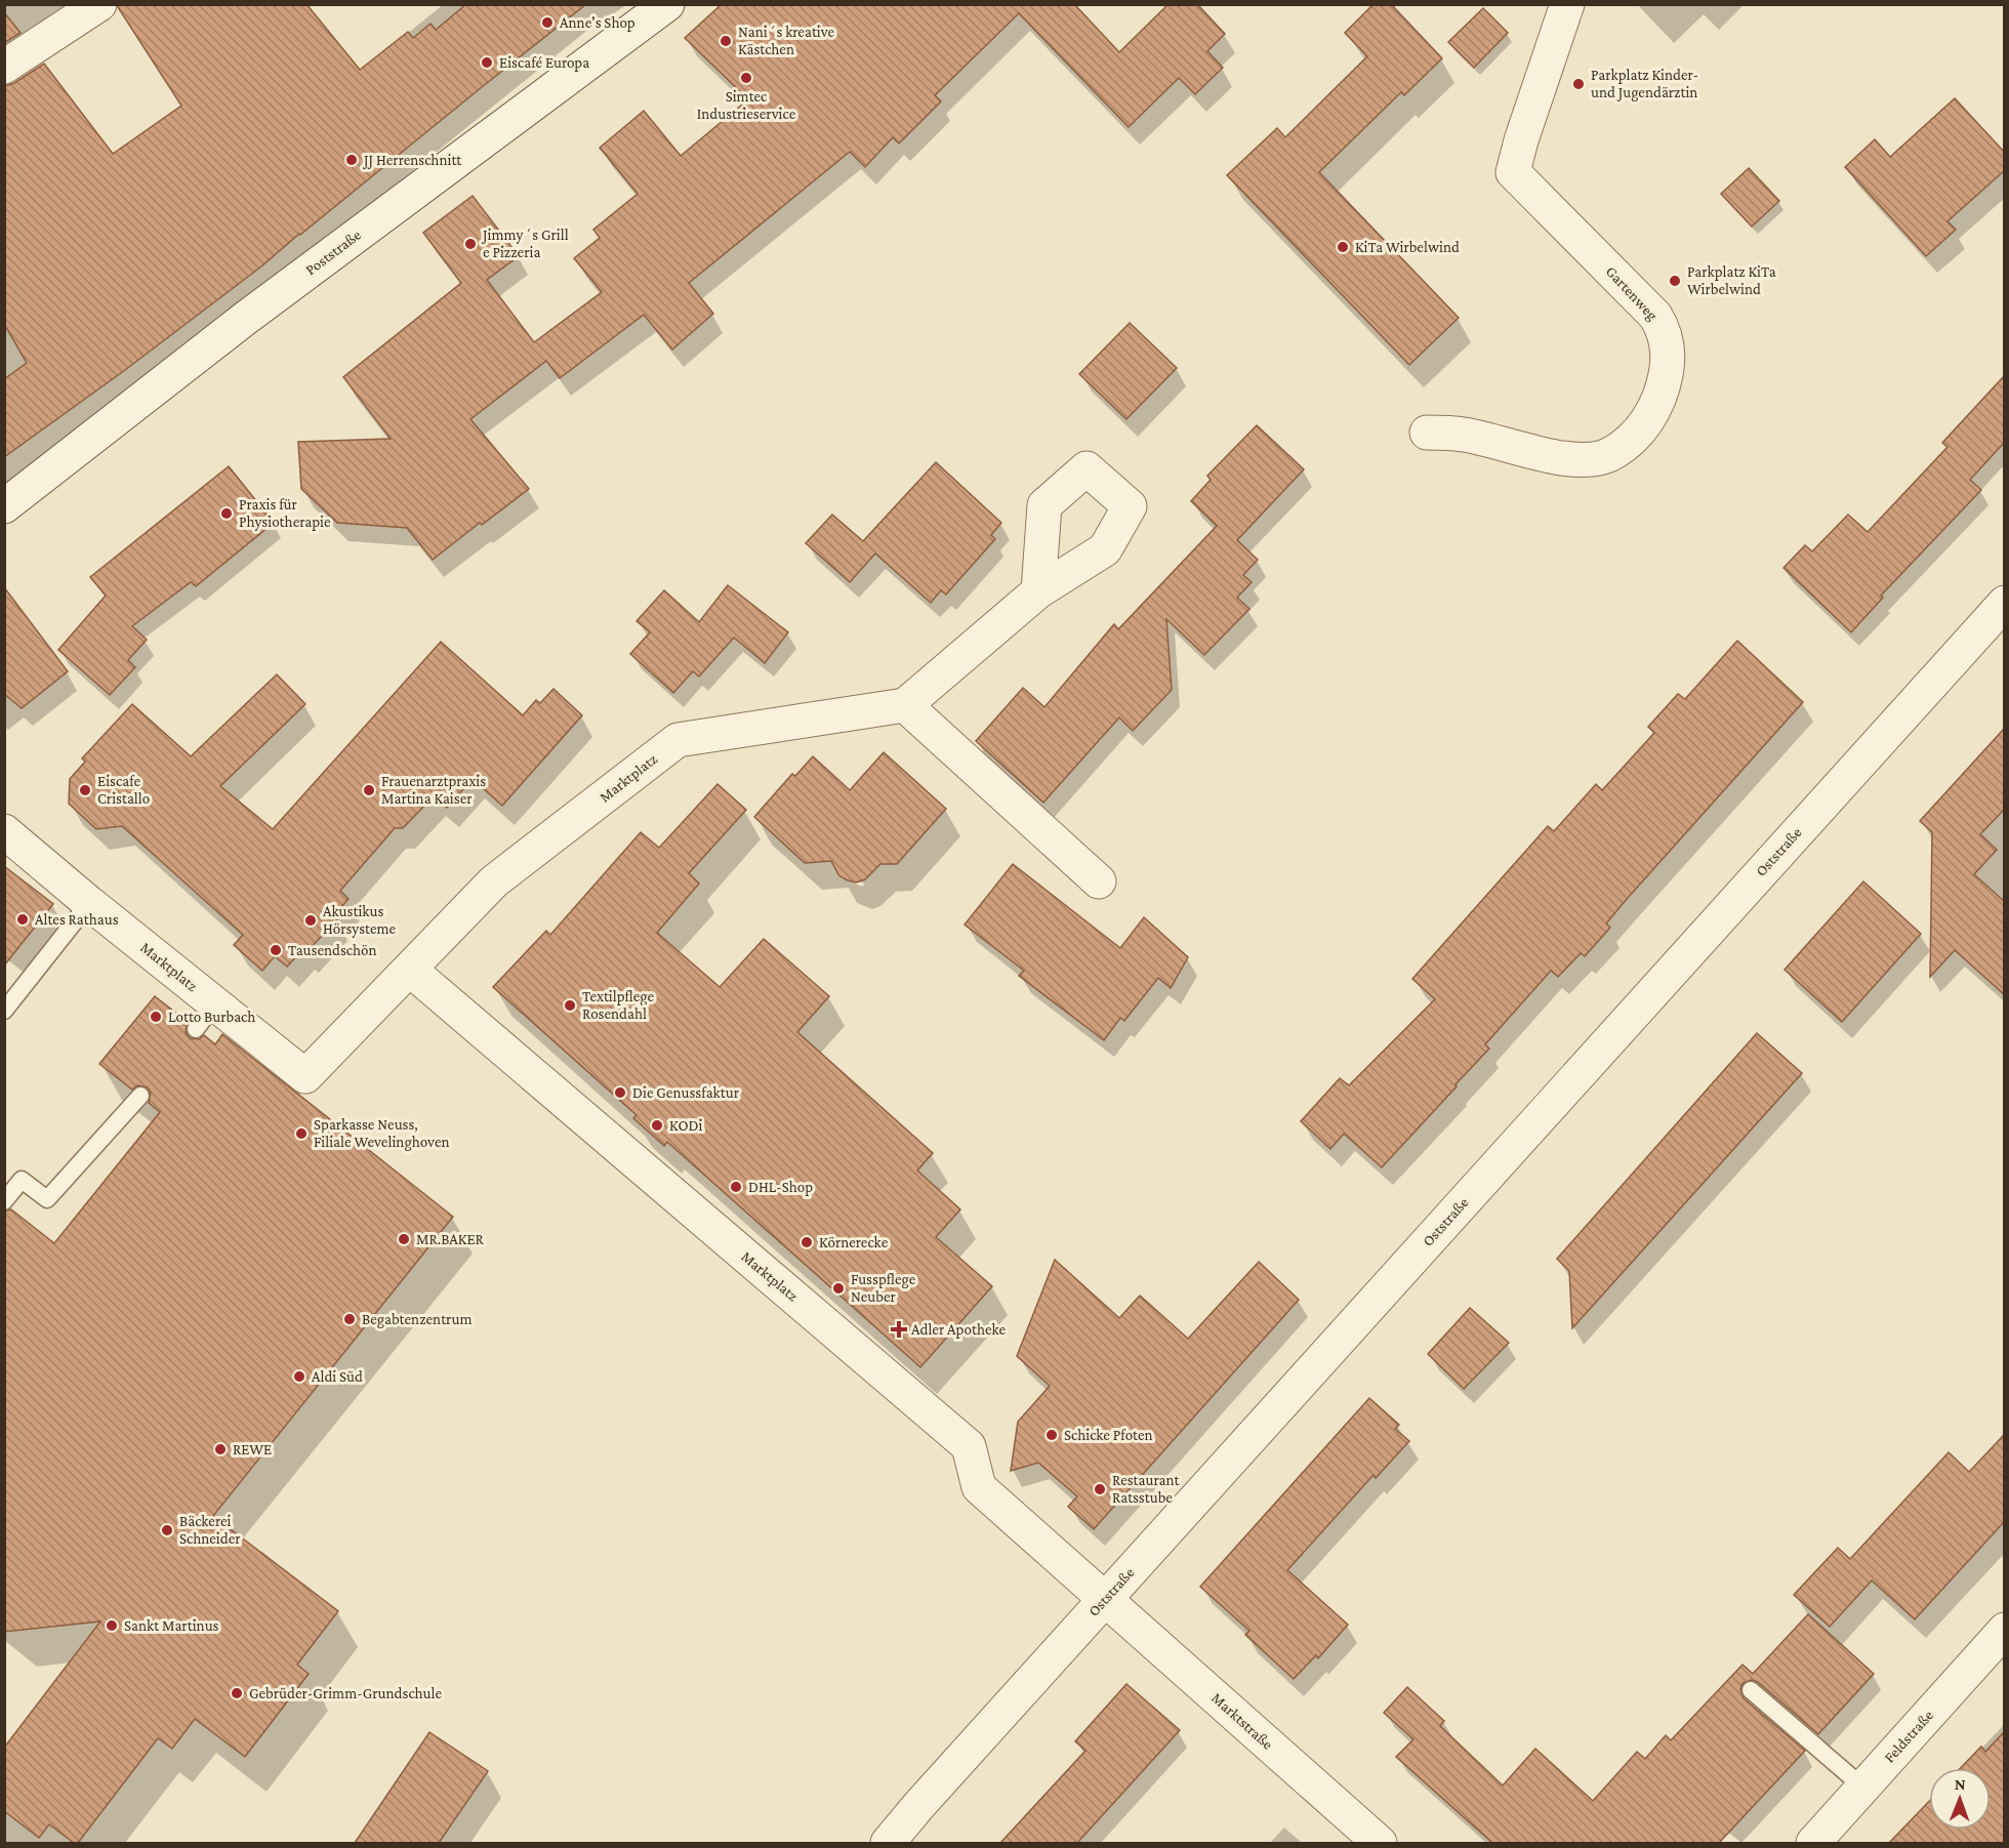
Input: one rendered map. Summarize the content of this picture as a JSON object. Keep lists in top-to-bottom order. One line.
{"streets":{"street":["Poststraße","Gartenweg","Marktplatz","Oststraße","Marktstraße","Feldstraße"]},"crossings":[["Marktplatz","Oststraße"],["Marktplatz","Marktstraße"],["Oststraße","Marktstraße"]],"places":{"other":["Anne's Shop","Nani´s kreative Kästchen","Eiscafé Europa","Simtec Industrieservice","Parkplatz Kinder- und Jugendärztin","JJ Herrenschnitt","Jimmy´s Grill e Pizzeria","KiTa Wirbelwind","Parkplatz KiTa Wirbelwind","Praxis für Physiotherapie","Eiscafe Cristallo","Frauenarztpraxis Martina Kaiser","Altes Rathaus","Akustikus Hörsysteme","Tausendschön","Textilpflege Rosendahl","Lotto Burbach","Die Genussfaktur","KODi","Sparkasse Neuss, Filiale Wevelinghoven","DHL-Shop","MR.BAKER","Körnerecke","Fusspflege Neuber","Begabtenzentrum","Aldi Süd","Schicke Pfoten","REWE","Restaurant Ratsstube","Bäckerei Schneider","Sankt Martinus","Gebrüder-Grimm-Grundschule"],"health":["Adler Apotheke"]},"north":"top"}
